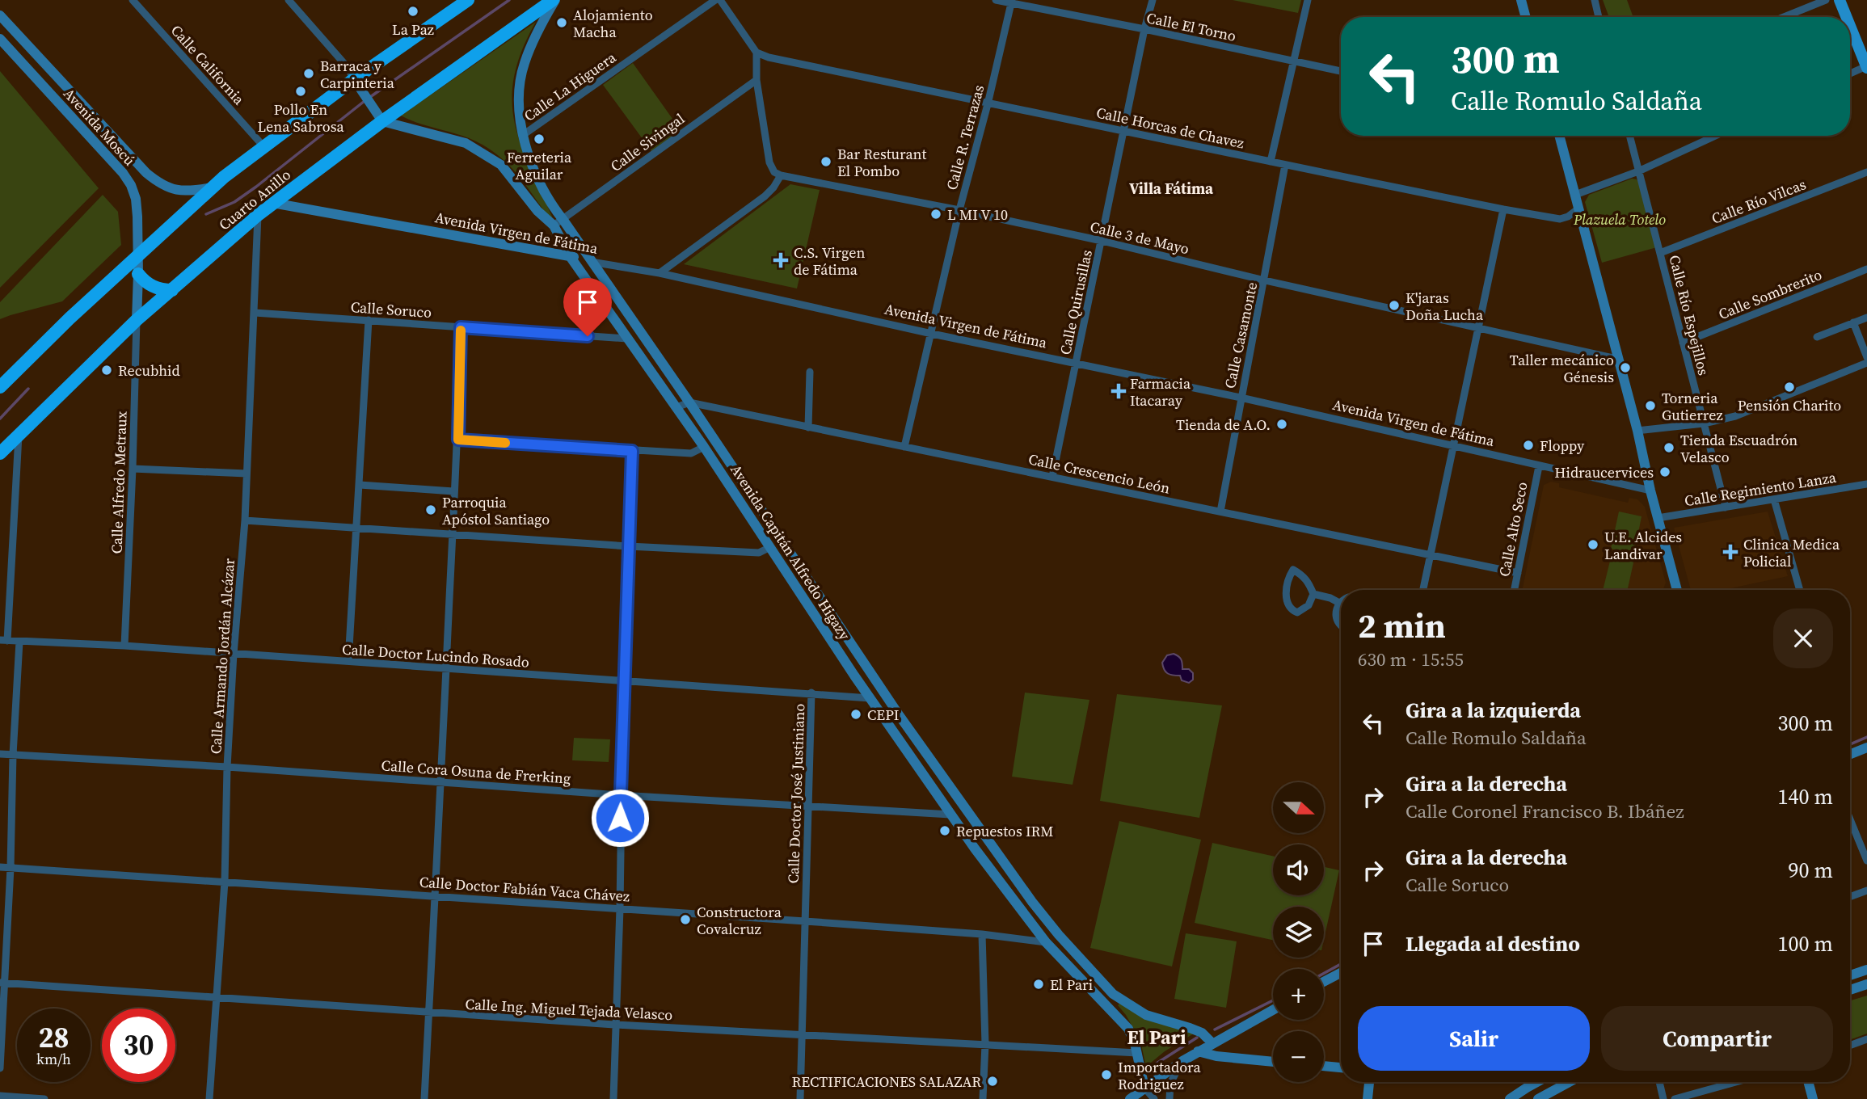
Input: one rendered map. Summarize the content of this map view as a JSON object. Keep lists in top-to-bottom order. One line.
{"streets":{"highway":["Cuarto Anillo"],"street":["Calle El Torno","Calle California","Calle La Higuera","Avenida Moscú","Calle Horcas de Chavez","Calle R. Terrazas","Calle Sivingal","Calle Río Vilcas","Avenida Virgen de Fátima","Calle 3 de Mayo","Calle Sombrerito","Calle Quirusillas","Calle Soruco","Calle Río Espejillos","Calle Casamonte","Calle Crescencio León","Calle Alfredo Metraux","Calle Regimiento Lanza","Calle Alto Seco","Avenida Capitán Alfredo Higazy","Calle Doctor Lucindo Rosado","Calle Armando Jordán Alcázar","Calle Cora Osuna de Frerking","Calle Doctor José Justiniano","Calle Doctor Fabián Vaca Chávez","Calle Ing. Miguel Tejada Velasco"]},"crossings":[["Calle El Torno","Calle R. Terrazas"],["Calle El Torno","Calle Quirusillas"],["Calle La Higuera","Avenida Capitán Alfredo Higazy"],["Avenida Moscú","Cuarto Anillo"],["Avenida Moscú","Calle Alfredo Metraux"],["Calle Horcas de Chavez","Calle R. Terrazas"],["Calle Horcas de Chavez","Calle Quirusillas"],["Calle Horcas de Chavez","Calle Casamonte"],["Calle R. Terrazas","Avenida Virgen de Fátima"],["Calle R. Terrazas","Calle 3 de Mayo"],["Calle R. Terrazas","Calle Crescencio León"],["Calle Sivingal","Avenida Capitán Alfredo Higazy"],["Cuarto Anillo","Avenida Virgen de Fátima"],["Cuarto Anillo","Calle Alfredo Metraux"],["Cuarto Anillo","Avenida Capitán Alfredo Higazy"],["Cuarto Anillo","Calle Armando Jordán Alcázar"],["Calle Río Vilcas","Calle Río Espejillos"],["Avenida Virgen de Fátima","Calle Quirusillas"],["Avenida Virgen de Fátima","Calle Casamonte"],["Avenida Virgen de Fátima","Calle Alto Seco"],["Avenida Virgen de Fátima","Avenida Capitán Alfredo Higazy"],["Calle 3 de Mayo","Calle Quirusillas"],["Calle 3 de Mayo","Calle Casamonte"],["Calle Sombrerito","Calle Río Espejillos"],["Calle Quirusillas","Calle Crescencio León"],["Calle Soruco","Avenida Capitán Alfredo Higazy"],["Calle Soruco","Calle Armando Jordán Alcázar"],["Calle Río Espejillos","Calle Regimiento Lanza"],["Calle Casamonte","Calle Crescencio León"],["Calle Crescencio León","Calle Alto Seco"],["Calle Crescencio León","Avenida Capitán Alfredo Higazy"],["Calle Alfredo Metraux","Calle Doctor Lucindo Rosado"],["Avenida Capitán Alfredo Higazy","Calle Doctor Lucindo Rosado"],["Avenida Capitán Alfredo Higazy","Calle Cora Osuna de Frerking"],["Avenida Capitán Alfredo Higazy","Calle Doctor Fabián Vaca Chávez"],["Avenida Capitán Alfredo Higazy","Calle Ing. Miguel Tejada Velasco"],["Calle Doctor Lucindo Rosado","Calle Armando Jordán Alcázar"],["Calle Doctor Lucindo Rosado","Calle Doctor José Justiniano"],["Calle Armando Jordán Alcázar","Calle Cora Osuna de Frerking"],["Calle Armando Jordán Alcázar","Calle Doctor Fabián Vaca Chávez"],["Calle Armando Jordán Alcázar","Calle Ing. Miguel Tejada Velasco"],["Calle Cora Osuna de Frerking","Calle Doctor José Justiniano"],["Calle Doctor José Justiniano","Calle Doctor Fabián Vaca Chávez"],["Calle Doctor José Justiniano","Calle Ing. Miguel Tejada Velasco"]],"districts":["Villa Fátima","El Pari"],"parks":["Plazuela Totelo"],"places":{"other":["La Paz","Alojamiento Macha","Barraca y Carpinteria","Pollo En Lena Sabrosa","Ferreteria Aguilar","Bar Resturant El Pombo","L MI V 10","K'jaras Doña Lucha","Taller mecánico Génesis","Recubhid","Pensión Charito","Torneria Gutierrez","Tienda de A.O.","Floppy","Tienda Escuadrón Velasco","Hidraucervices","Parroquia Apóstol Santiago","U.E. Alcides Landivar","CEPI","Repuestos IRM","Constructora Covalcruz","El Pari","Importadora Rodriguez","RECTIFICACIONES SALAZAR"],"health":["C.S. Virgen de Fátima","Farmacia Itacaray","Clinica Medica Policial"]},"north":"right","page":{"turn":["300 m","Calle Romulo Saldaña"],"heading":["2 min","630 m · 15:55"],"list":[{"name":"Gira a la izquierda","note":"Calle Romulo Saldaña","value":"300 m"},{"name":"Gira a la derecha","note":"Calle Coronel Francisco B. Ibáñez","value":"140 m"},{"name":"Gira a la derecha","note":"Calle Soruco","value":"90 m"},{"name":"Llegada al destino","value":"100 m"}],"map_buttons":["+","−"],"buttons":["Salir","Compartir"],"speed":"28 km/h","limit":"30"}}
